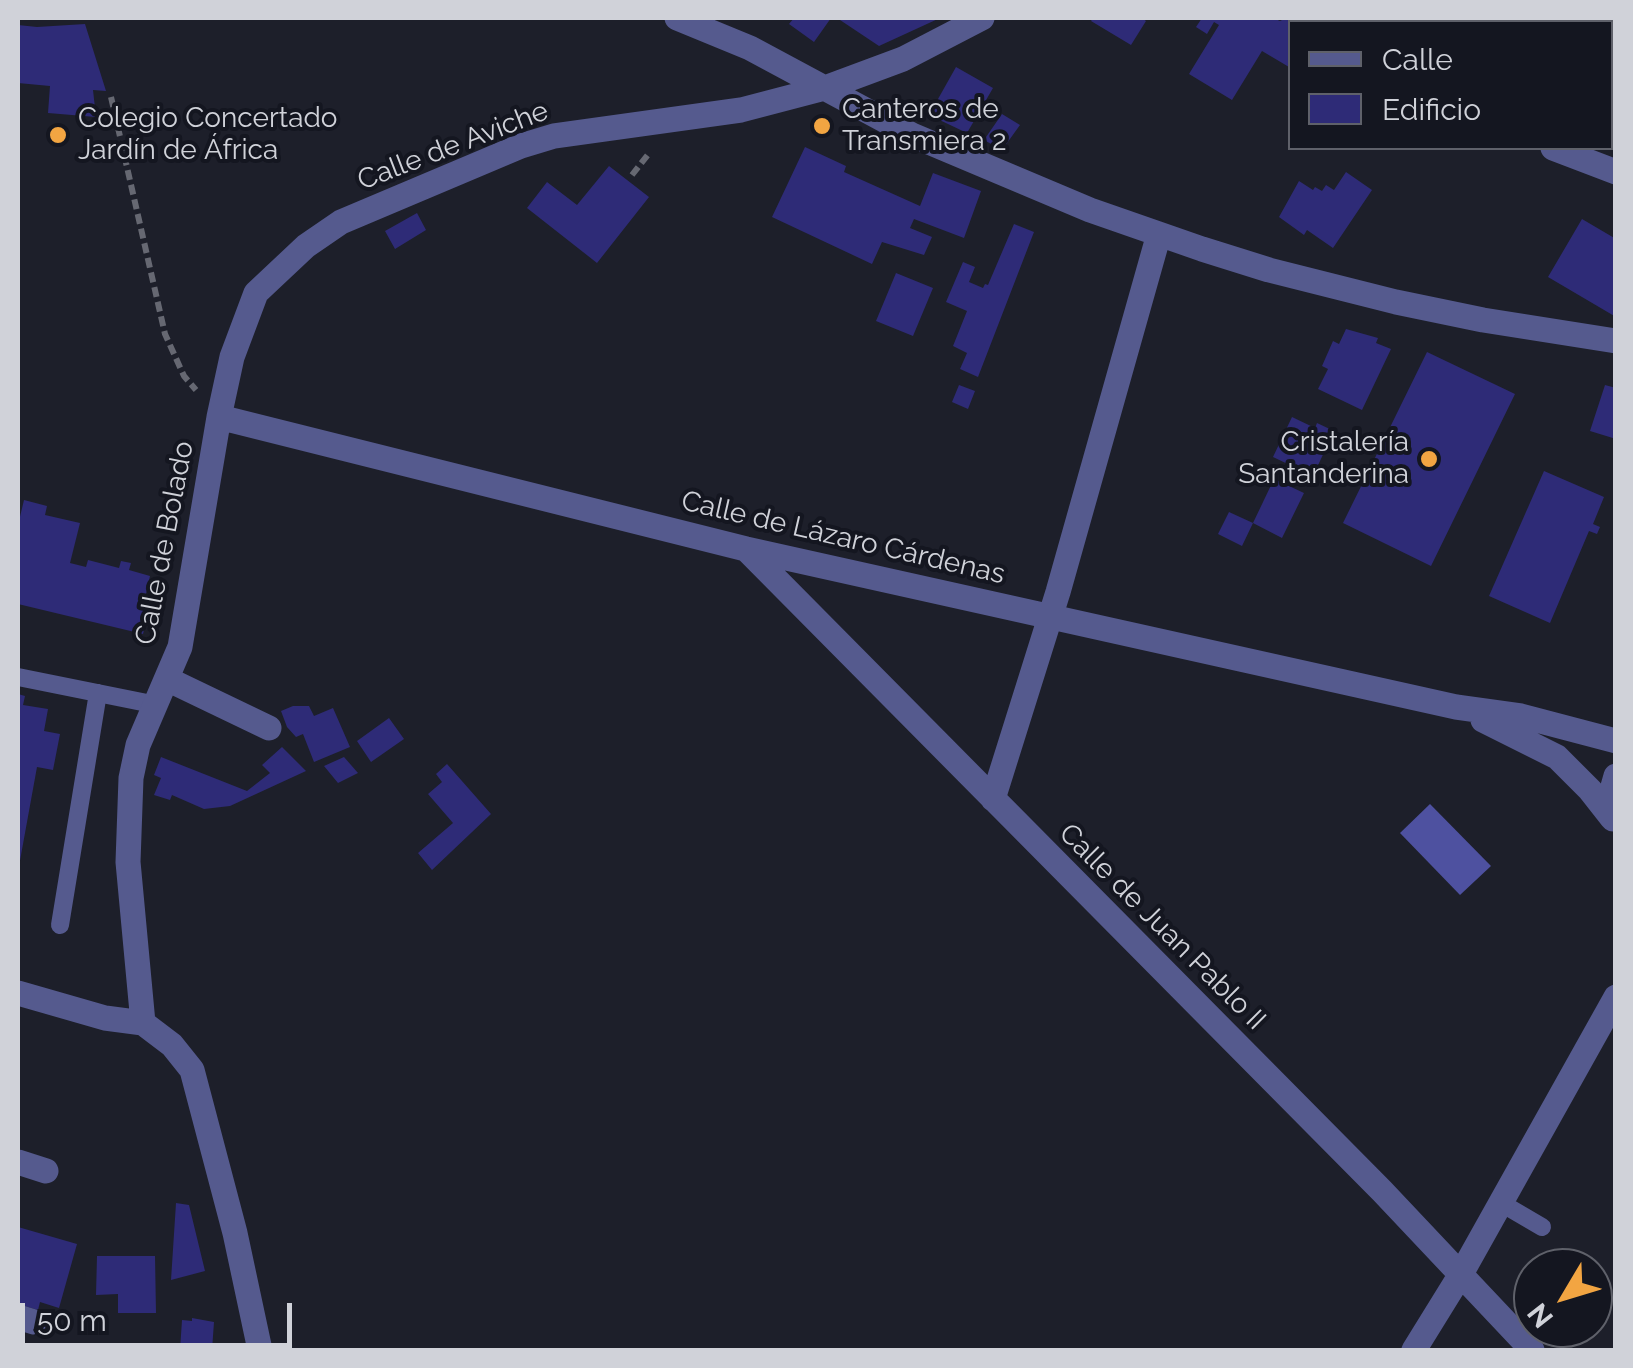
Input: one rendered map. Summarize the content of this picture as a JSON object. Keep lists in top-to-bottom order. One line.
{"streets":{"street":["Calle de Aviche","Calle de Lázaro Cárdenas","Calle de Bolado","Calle de Juan Pablo II"]},"crossings":[["Calle de Aviche","Calle de Lázaro Cárdenas"],["Calle de Aviche","Calle de Bolado"],["Calle de Lázaro Cárdenas","Calle de Bolado"],["Calle de Lázaro Cárdenas","Calle de Juan Pablo II"]],"places":["Canteros de Transmiera 2","Colegio Concertado Jardín de África","Cristalería Santanderina"],"legend":["Calle","Edificio"],"scale_bar":"50 m","north":"bottom left"}
